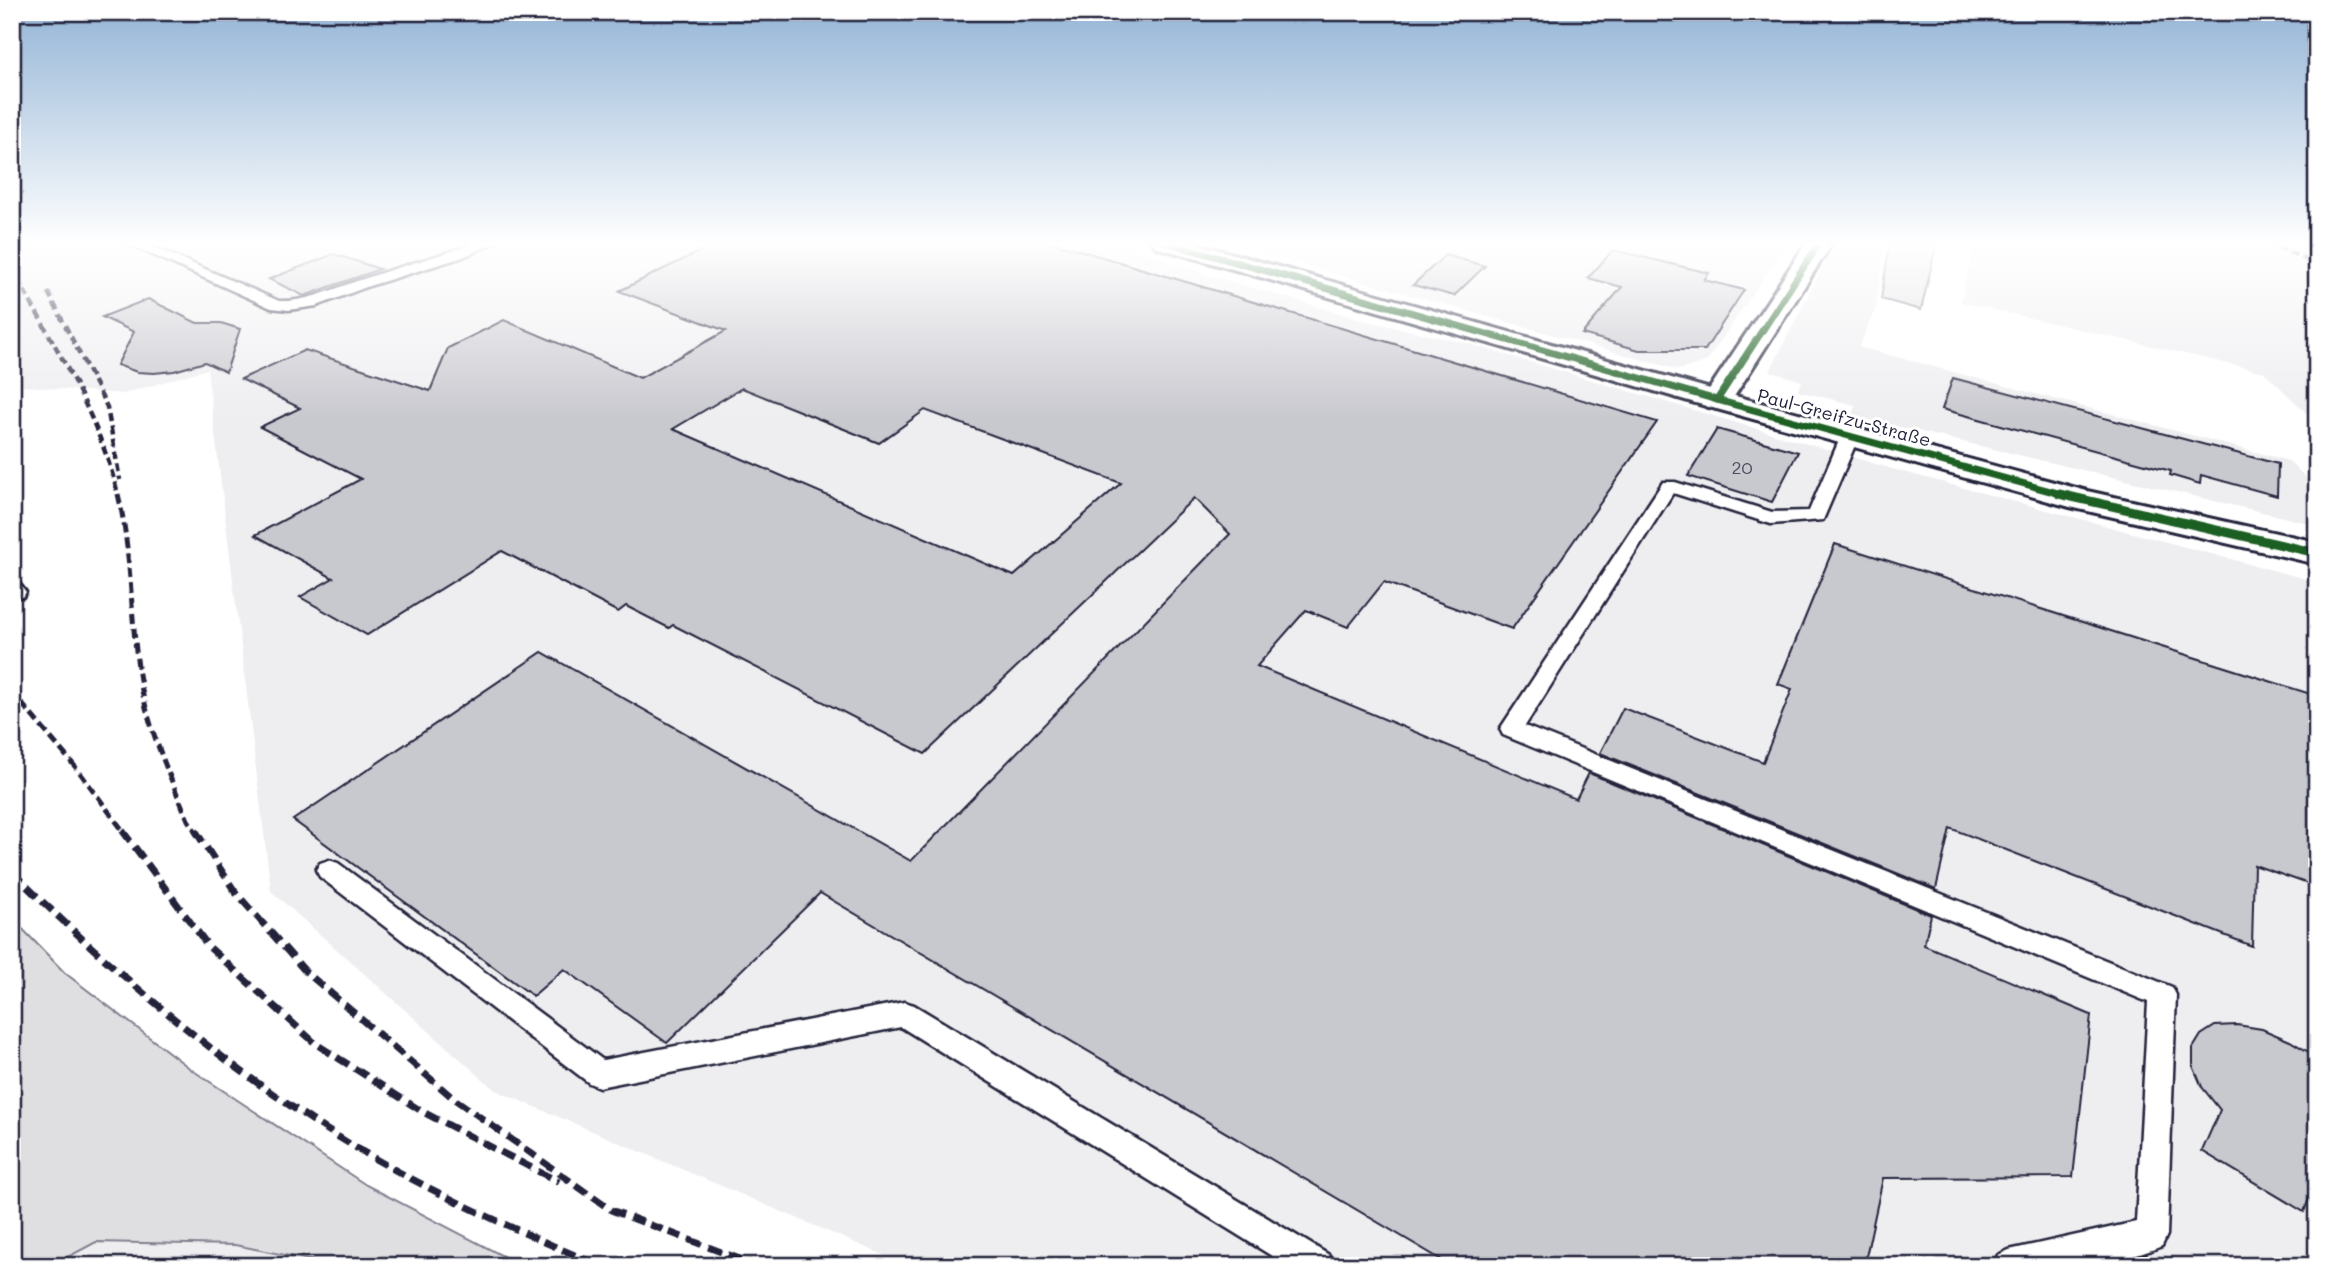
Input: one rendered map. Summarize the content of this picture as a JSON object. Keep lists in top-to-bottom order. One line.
{"streets":{"main road":["Paul-Greifzu-Straße"]},"house_numbers":["20"]}
